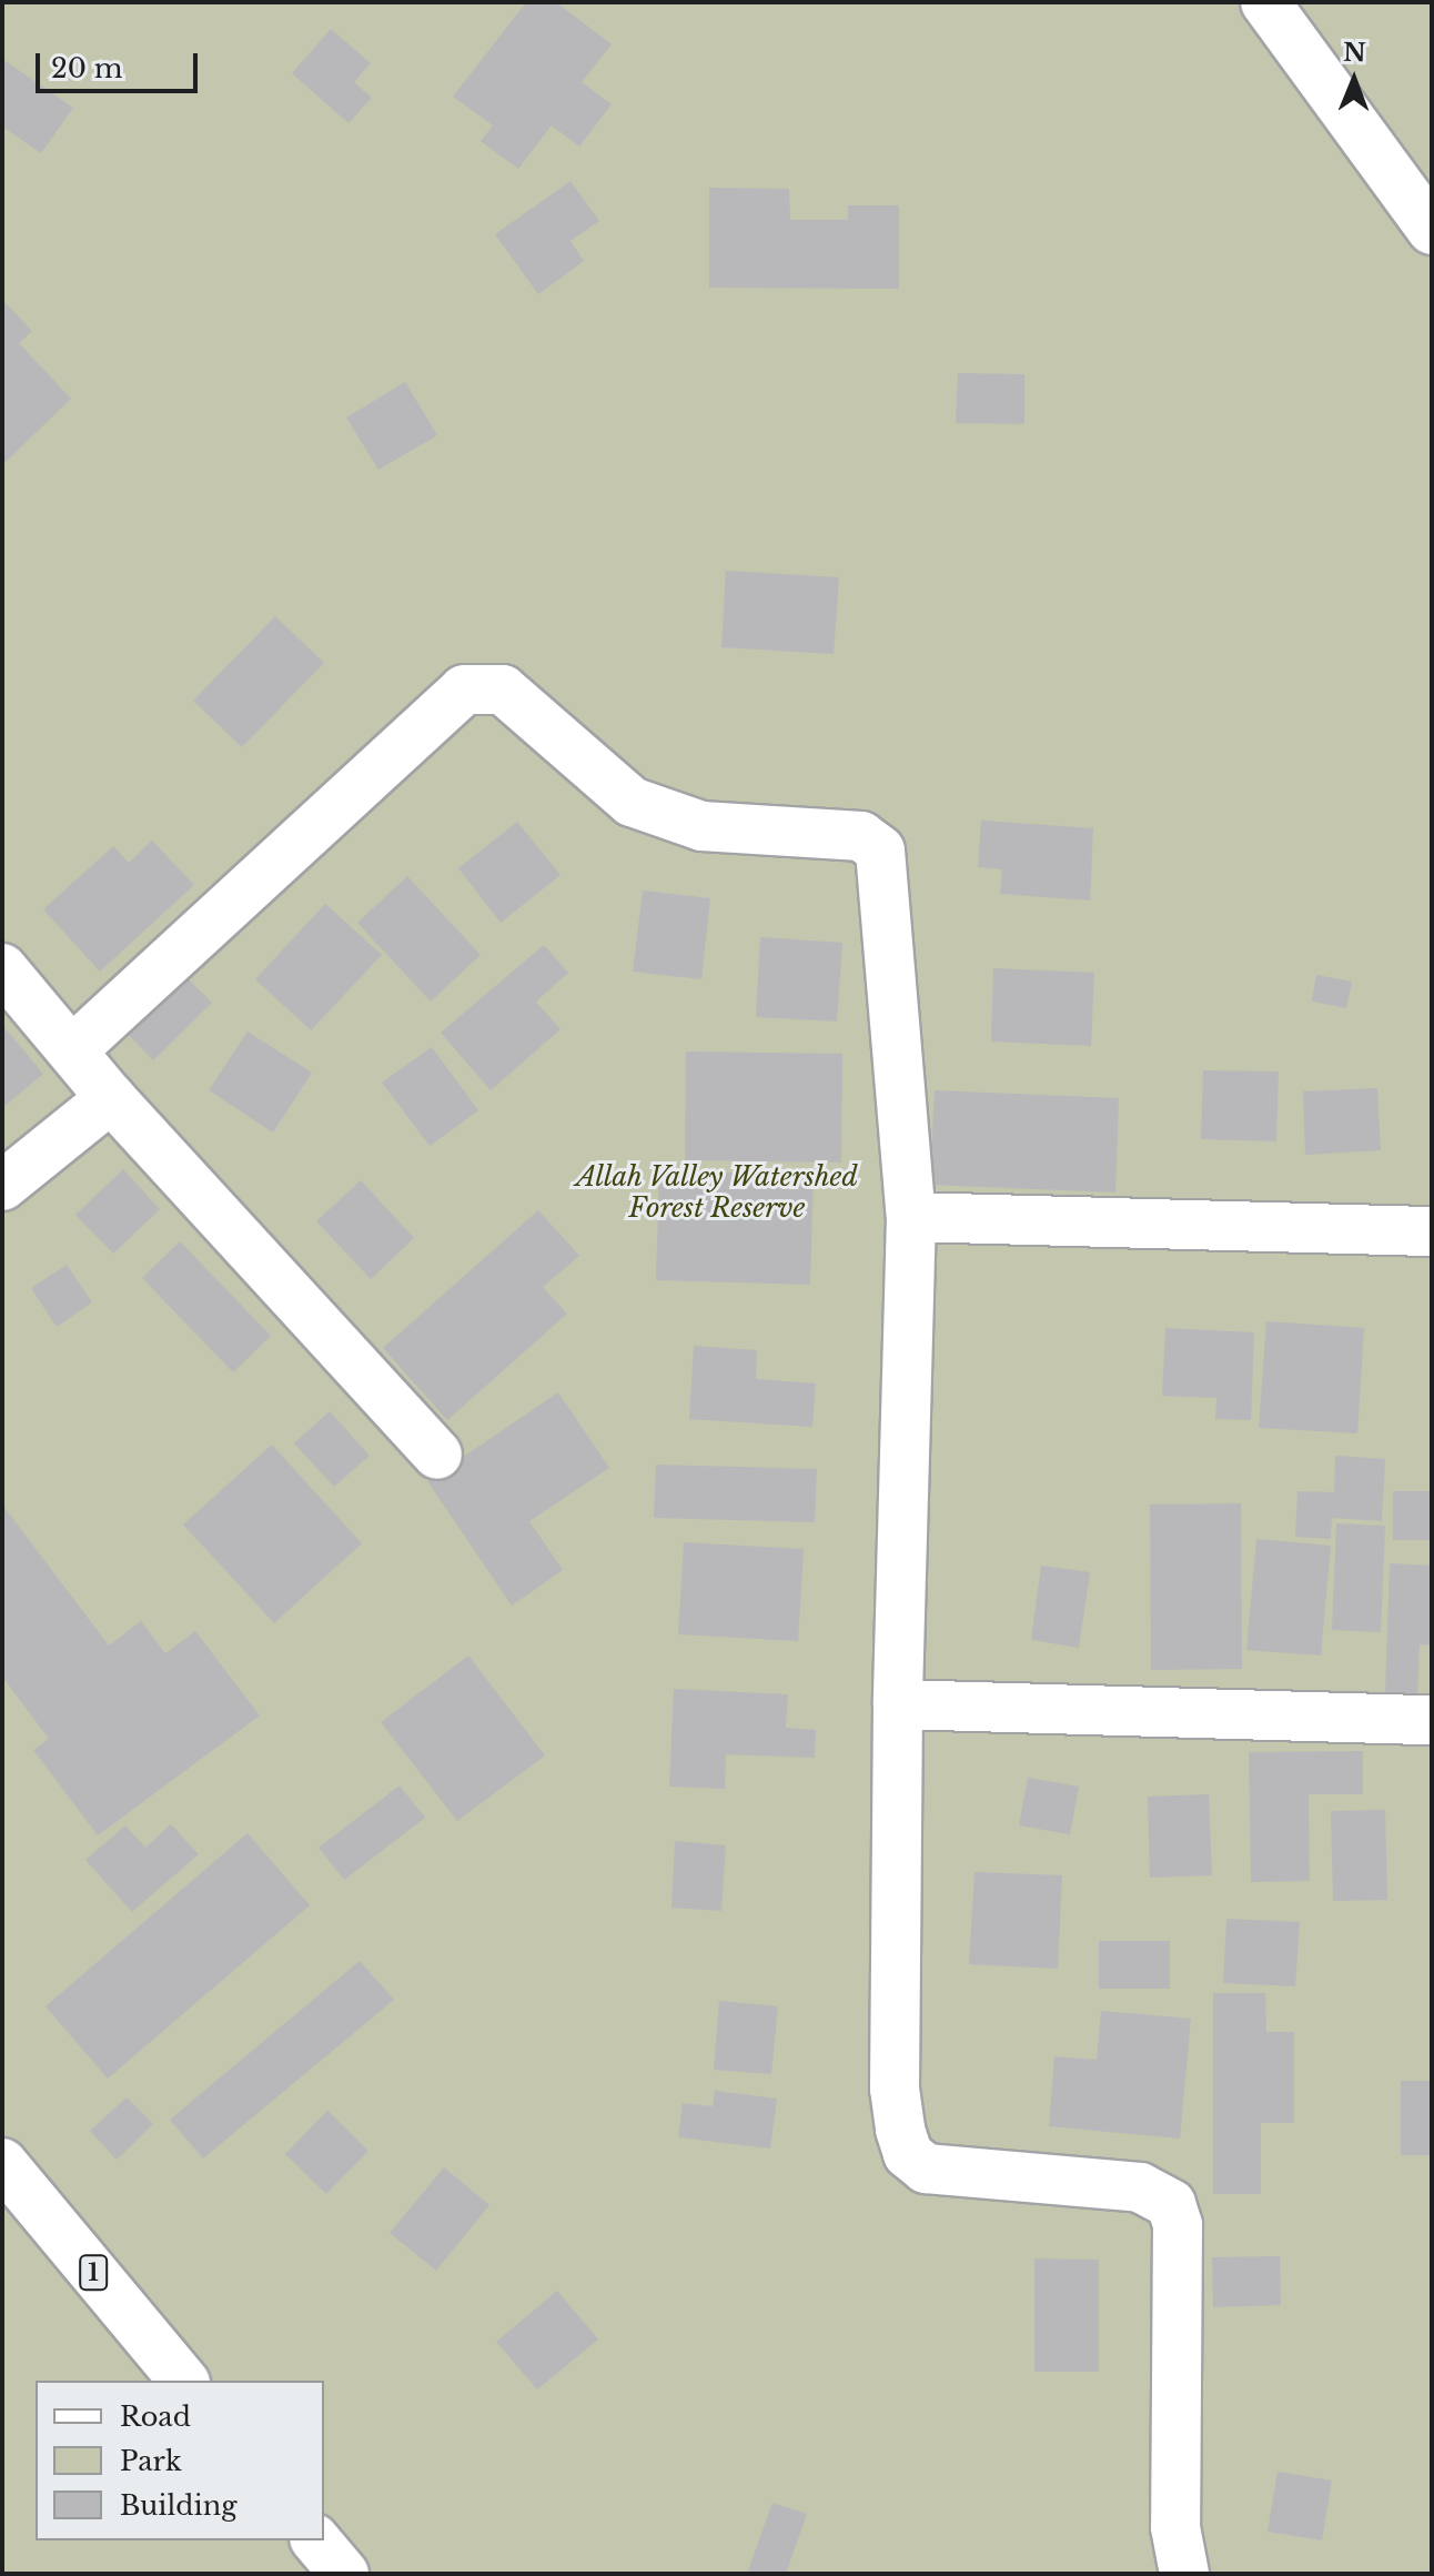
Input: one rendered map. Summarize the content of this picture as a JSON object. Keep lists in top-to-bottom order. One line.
{"streets":{"main road":["1"]},"parks":["Allah Valley Watershed Forest Reserve"],"legend":["Road","Park","Building"],"scale_bar":"20 m","north":"top"}
